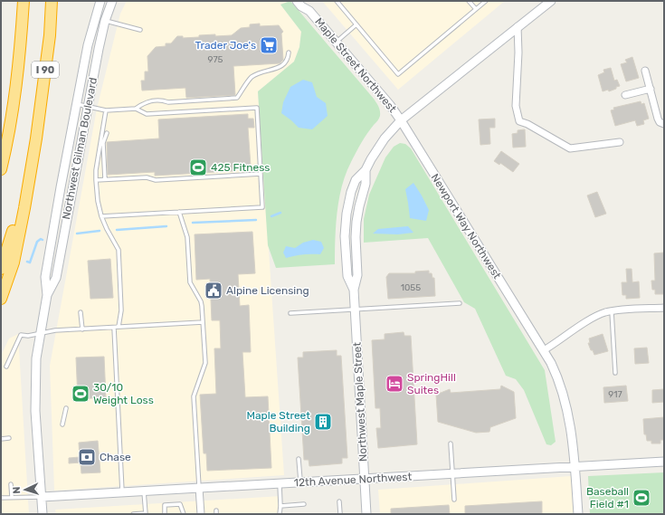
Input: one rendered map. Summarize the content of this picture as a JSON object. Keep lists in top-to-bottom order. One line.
{"streets":{"highway":["I 90"],"street":["Maple Street Northwest","Northwest Gilman Boulevard","Newport Way Northwest","Northwest Maple Street","12th Avenue Northwest"]},"crossings":[["Maple Street Northwest","Newport Way Northwest"],["Maple Street Northwest","Northwest Maple Street"],["Northwest Gilman Boulevard","12th Avenue Northwest"],["Newport Way Northwest","Northwest Maple Street"],["Newport Way Northwest","12th Avenue Northwest"],["Northwest Maple Street","12th Avenue Northwest"]],"places":{"supermarket":["Trader Joe's"],"sports":["425 Fitness","30/10 Weight Loss","Baseball Field #1"],"public building":["Alpine Licensing"],"hotel":["SpringHill Suites"],"building":["Maple Street Building"],"bank":["Chase"]},"house_numbers":["975","1055","917"],"north":"left"}
